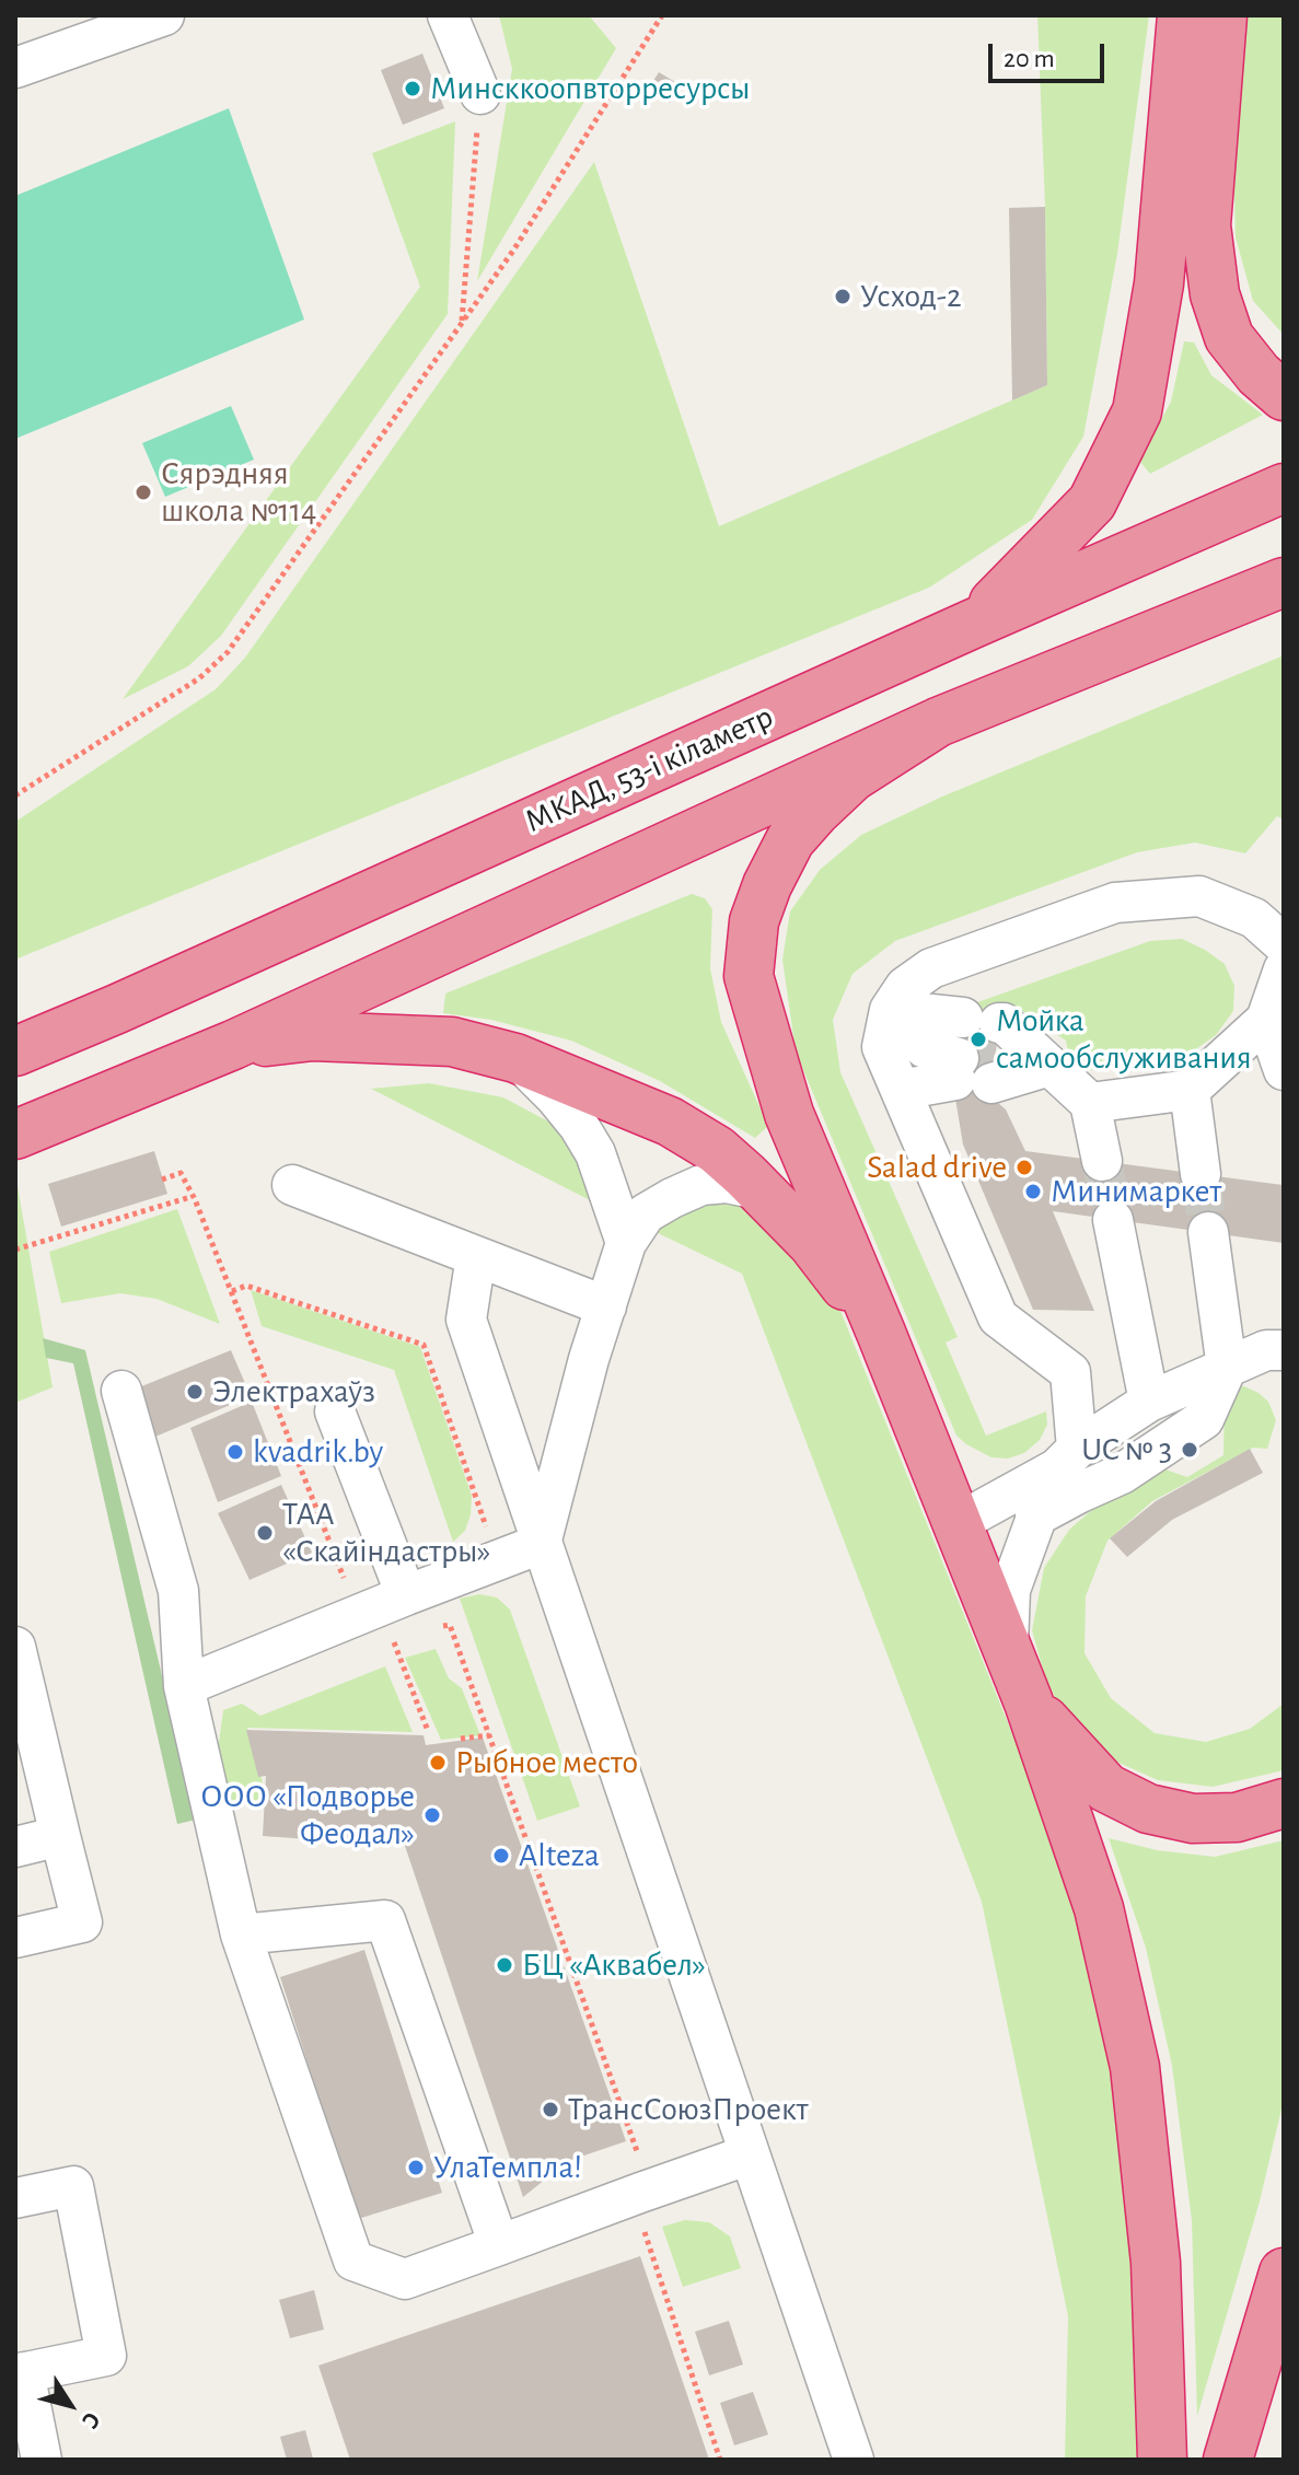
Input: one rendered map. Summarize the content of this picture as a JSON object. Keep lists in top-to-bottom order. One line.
{"streets":{"highway":["МКАД, 53-і кіламетр"]},"places":["Минсккоопвторресурсы","Усход-2","Сярэдняя школа №114","Мойка самообслуживания","Salad drive","Минимаркет","Электрахаўз","UC № 3","kvadrik.by","ТАА «Скайіндастры»","Рыбное место","ООО «Подворье Феодал»","Alteza","БЦ «Аквабел»","ТрансСоюзПроект","УлаТемпла!"],"scale_bar":"20 m","north":"bottom right"}
